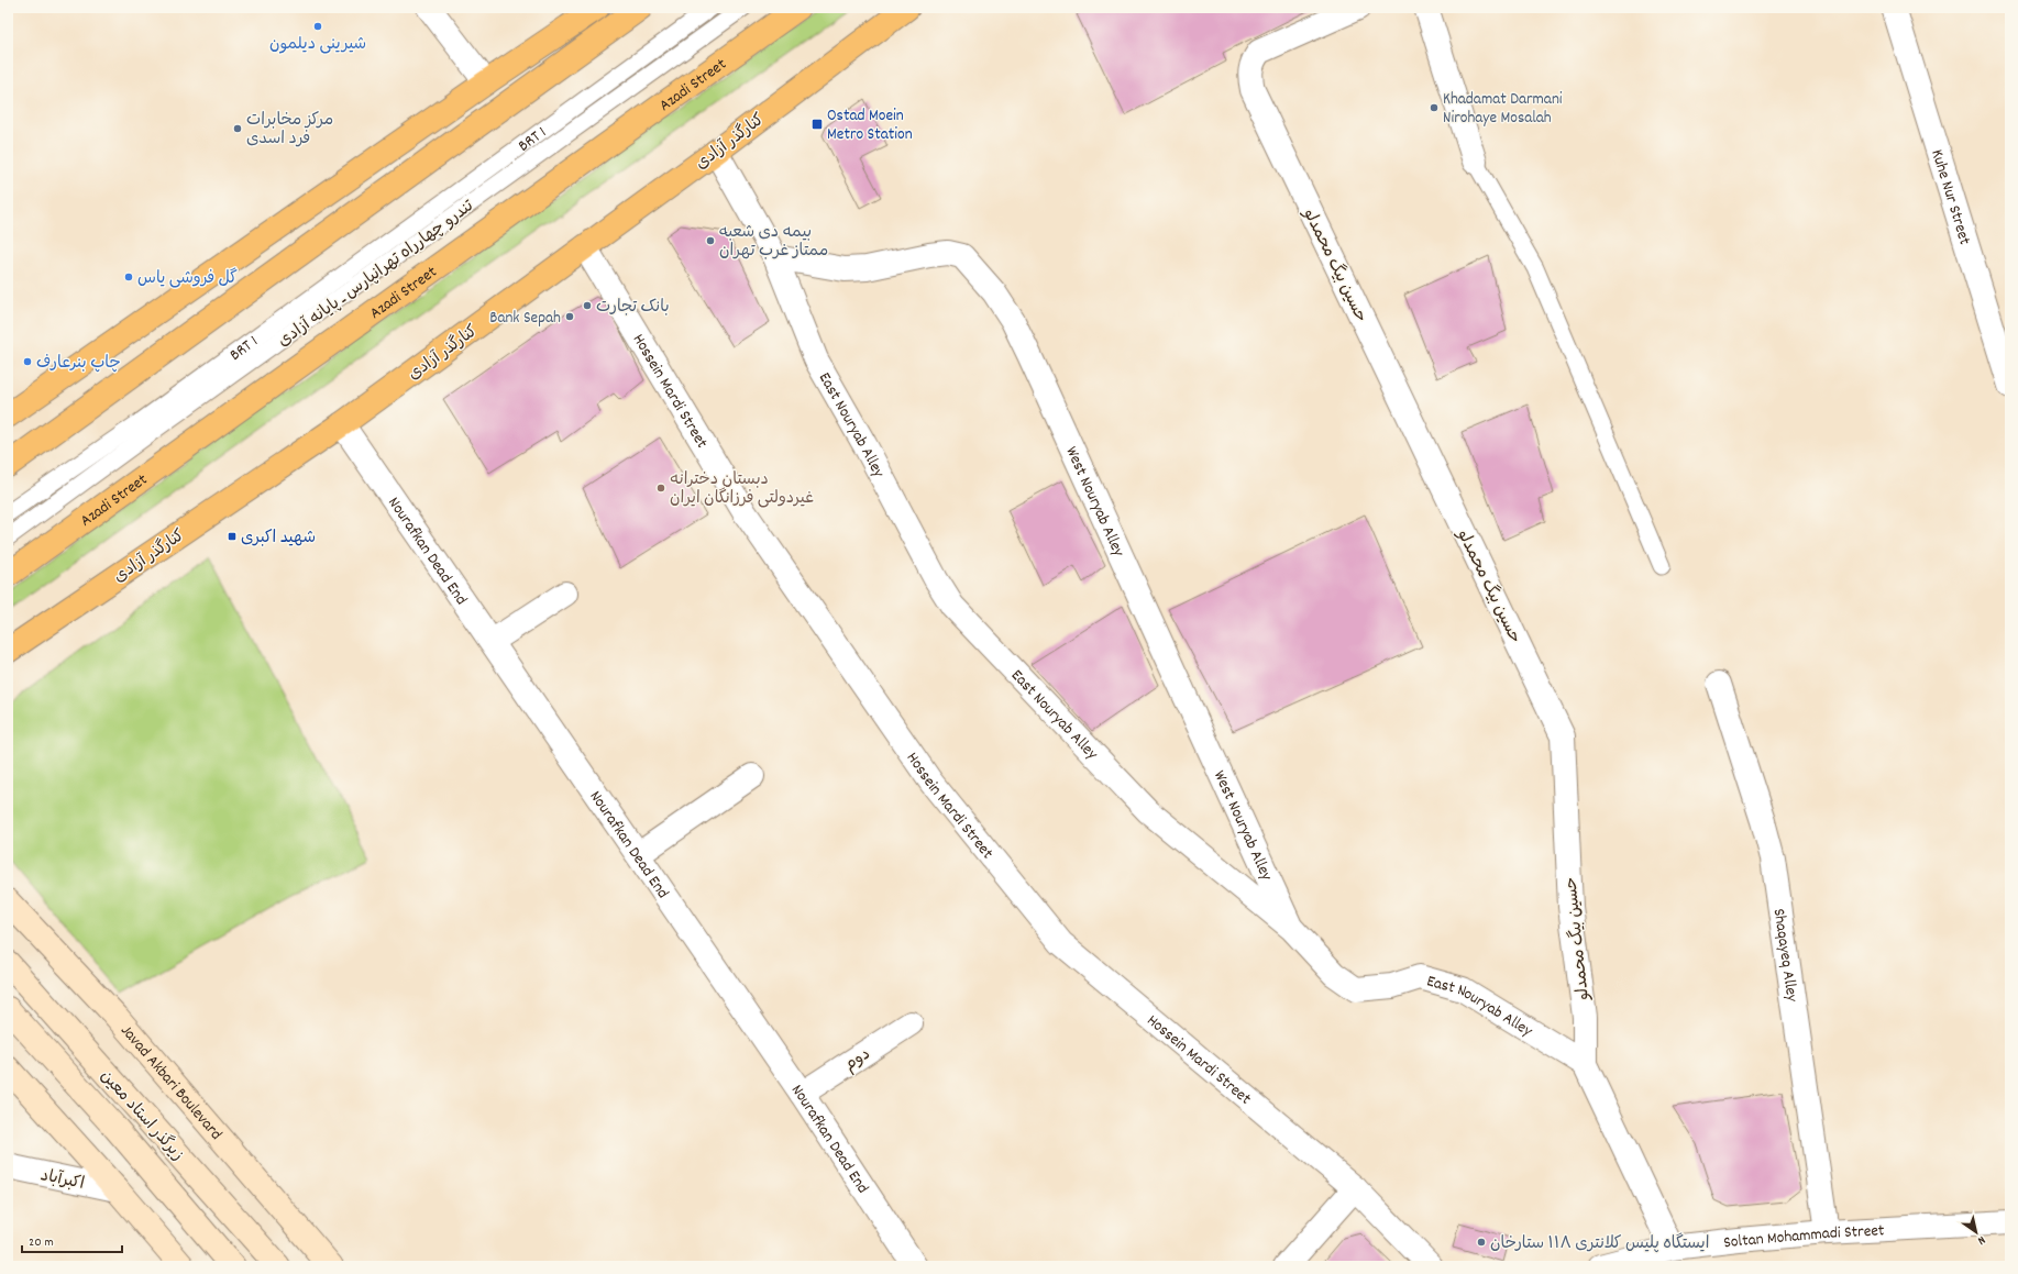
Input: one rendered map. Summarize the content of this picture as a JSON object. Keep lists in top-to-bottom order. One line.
{"streets":{"main road":["Azadi Street","کنارگذر آزادی","Javad Akbari Boulevard","زیرگذر استاد معین"],"street":["Kuhe Nur Street","حسین بیگ محمدلو","Hossein Mardi Street","East Nouryab Alley","West Nouryab Alley","Nourafkan Dead End","Shaqayeq Alley","دوم","اکبرآباد","Soltan Mohammadi Street"],"lane":["BRT 1","تندرو چهارراه تهرانپارس ـ پایانه آزادی"]},"crossings":[["کنارگذر آزادی","Hossein Mardi Street"],["کنارگذر آزادی","East Nouryab Alley"],["کنارگذر آزادی","Nourafkan Dead End"],["حسین بیگ محمدلو","East Nouryab Alley"],["حسین بیگ محمدلو","Soltan Mohammadi Street"],["East Nouryab Alley","West Nouryab Alley"],["Nourafkan Dead End","دوم"],["Shaqayeq Alley","Soltan Mohammadi Street"]],"places":{"other":["شیرینی دیلمون","Khadamat Darmani Nirohaye Mosalah","مرکز مخابرات فرد اسدی","بیمه دی شعبه ممتاز غرب تهران","گل فروشی یاس","بانک تجارت","Bank Sepah","چاپ بنرعارف","دبستان دخترانه غیردولتی فرزانگان ايران","ایستگاه پلیس کلانتری ۱۱۸ ستارخان"],"transit":["Ostad Moein Metro Station","شهید اکبری"]},"scale_bar":"20 m","north":"bottom right"}
